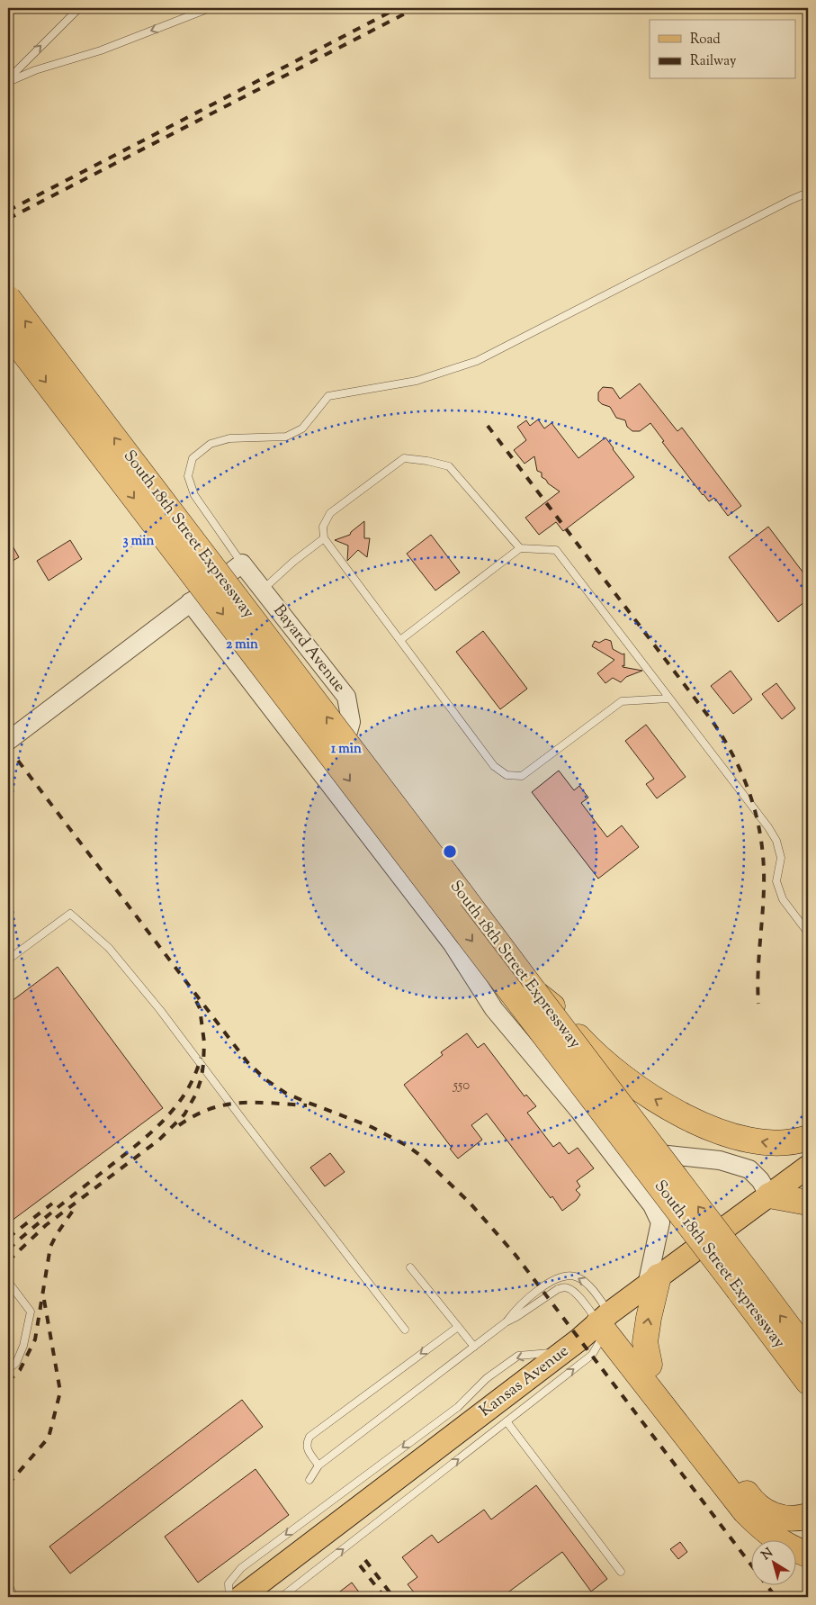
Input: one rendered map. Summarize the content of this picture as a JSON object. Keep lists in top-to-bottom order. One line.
{"streets":{"highway":["South 18th Street Expressway"],"main road":["Kansas Avenue"],"street":["Bayard Avenue"]},"crossings":[["Bayard Avenue","Kansas Avenue"]],"house_numbers":["550"],"legend":["Road","Railway"],"north":"top left","rings":["3 min","2 min","1 min"]}
